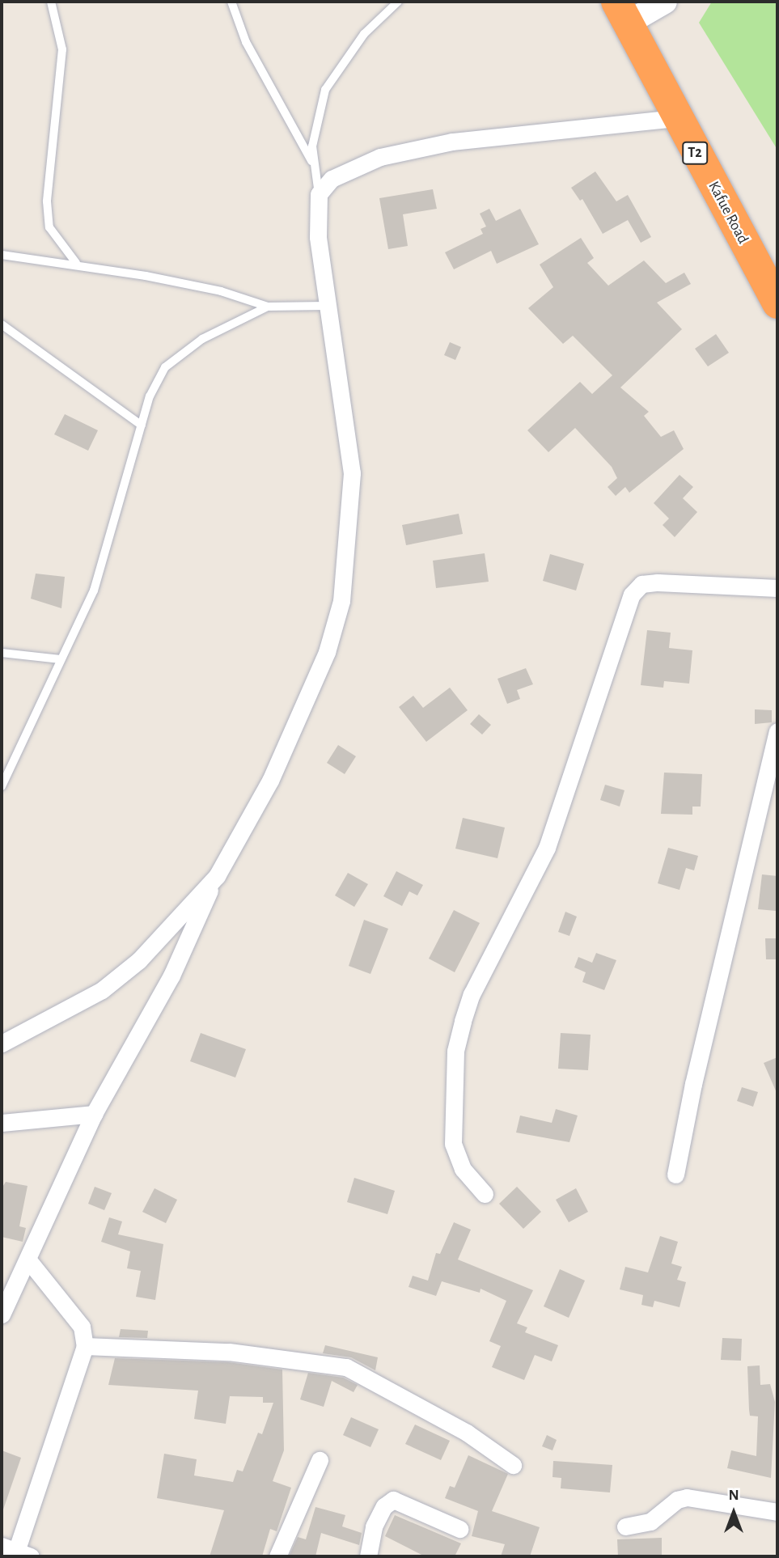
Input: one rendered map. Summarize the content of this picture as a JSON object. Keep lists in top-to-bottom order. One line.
{"streets":{"highway":["T2","Kafue Road"]},"north":"top"}
